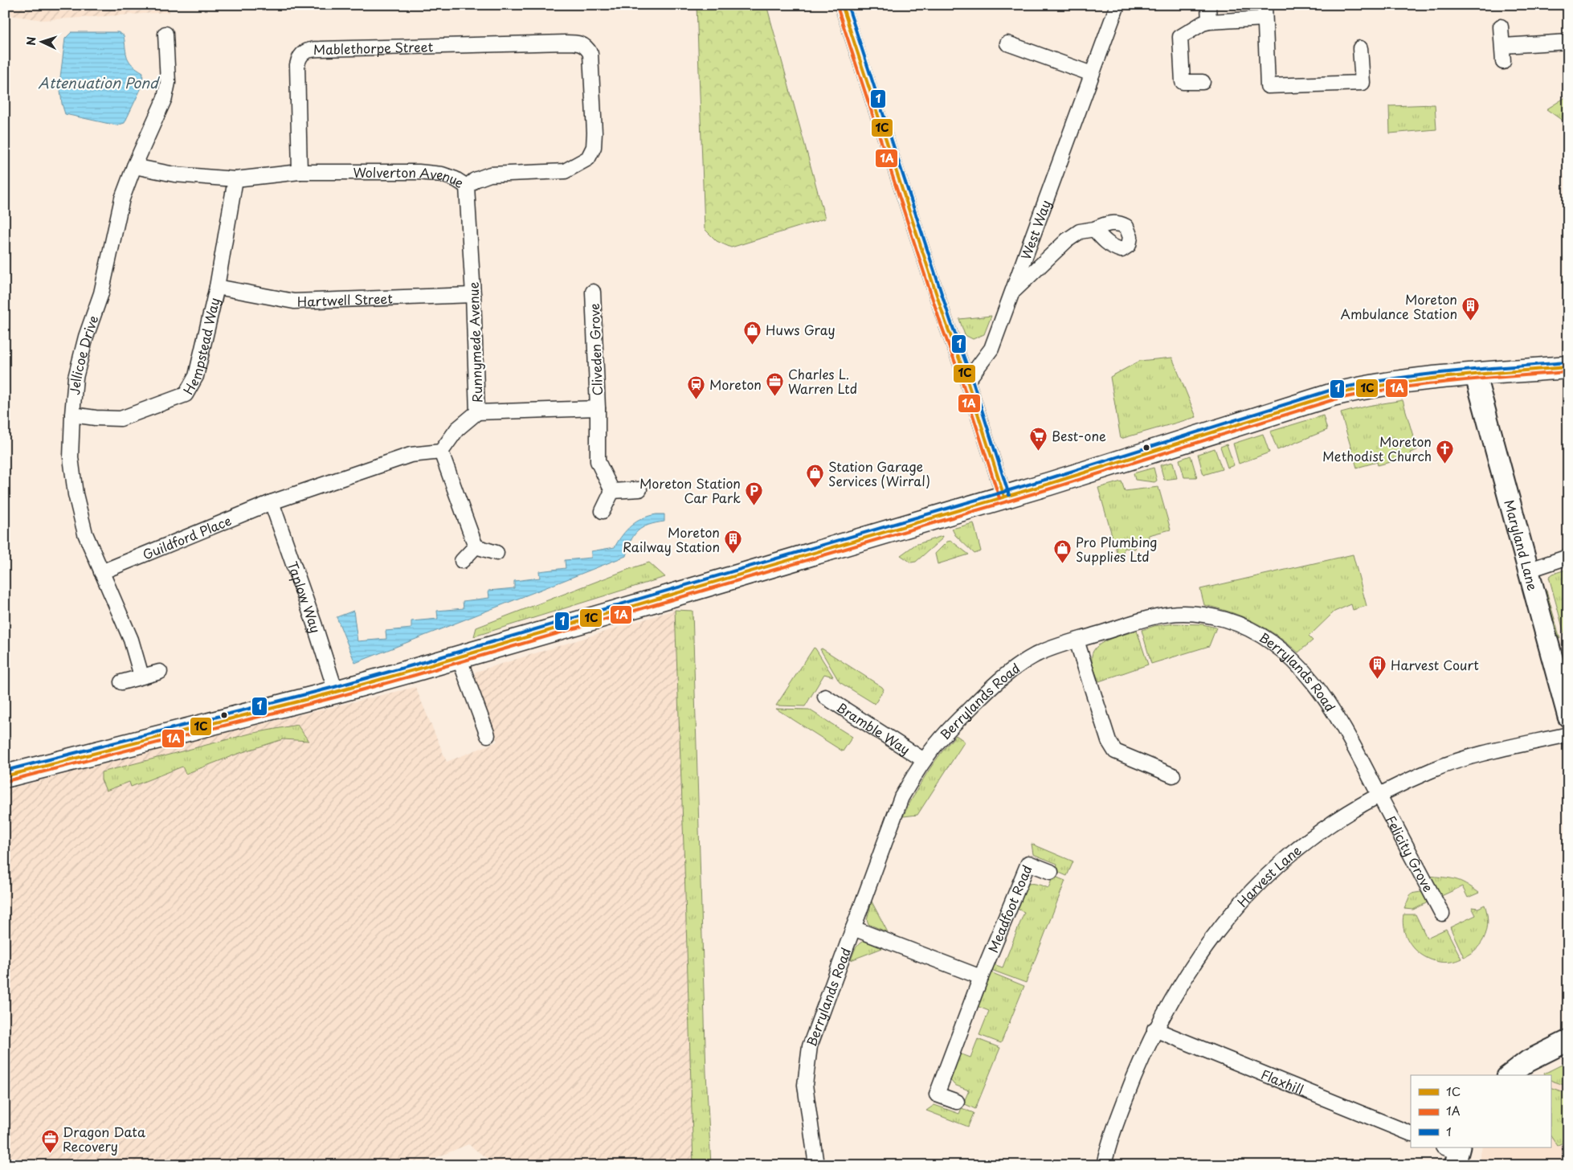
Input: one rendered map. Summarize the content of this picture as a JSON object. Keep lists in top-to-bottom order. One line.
{"streets":{"street":["Mablethorpe Street","Wolverton Avenue","West Way","Hartwell Street","Runnymede Avenue","Hempstead Way","Cliveden Grove","Jellicoe Drive","Guildford Place","Maryland Lane","Taplow Way","Berrylands Road","Bramble Way","Felicity Grove","Harvest Lane","Meadfoot Road","Flaxhill"]},"crossings":[["Mablethorpe Street","Wolverton Avenue"],["Wolverton Avenue","Runnymede Avenue"],["Wolverton Avenue","Hempstead Way"],["Wolverton Avenue","Jellicoe Drive"],["Hartwell Street","Runnymede Avenue"],["Hartwell Street","Hempstead Way"],["Runnymede Avenue","Cliveden Grove"],["Hempstead Way","Jellicoe Drive"],["Jellicoe Drive","Guildford Place"],["Guildford Place","Taplow Way"],["Berrylands Road","Bramble Way"],["Berrylands Road","Felicity Grove"],["Berrylands Road","Harvest Lane"],["Felicity Grove","Harvest Lane"],["Harvest Lane","Flaxhill"]],"water":["Attenuation Pond"],"places":{"building":["Moreton Ambulance Station","Moreton Railway Station","Harvest Court"],"shop":["Huws Gray","Station Garage Services (Wirral)","Pro Plumbing Supplies Ltd"],"office":["Charles L. Warren Ltd","Dragon Data Recovery"],"station":["Moreton"],"supermarket":["Best-one"],"church":["Moreton Methodist Church"],"parking":["Moreton Station Car Park"]},"lines":["transit line 1C","transit line 1","transit line 1A"],"legend":["1C","1A","1"],"north":"left"}
